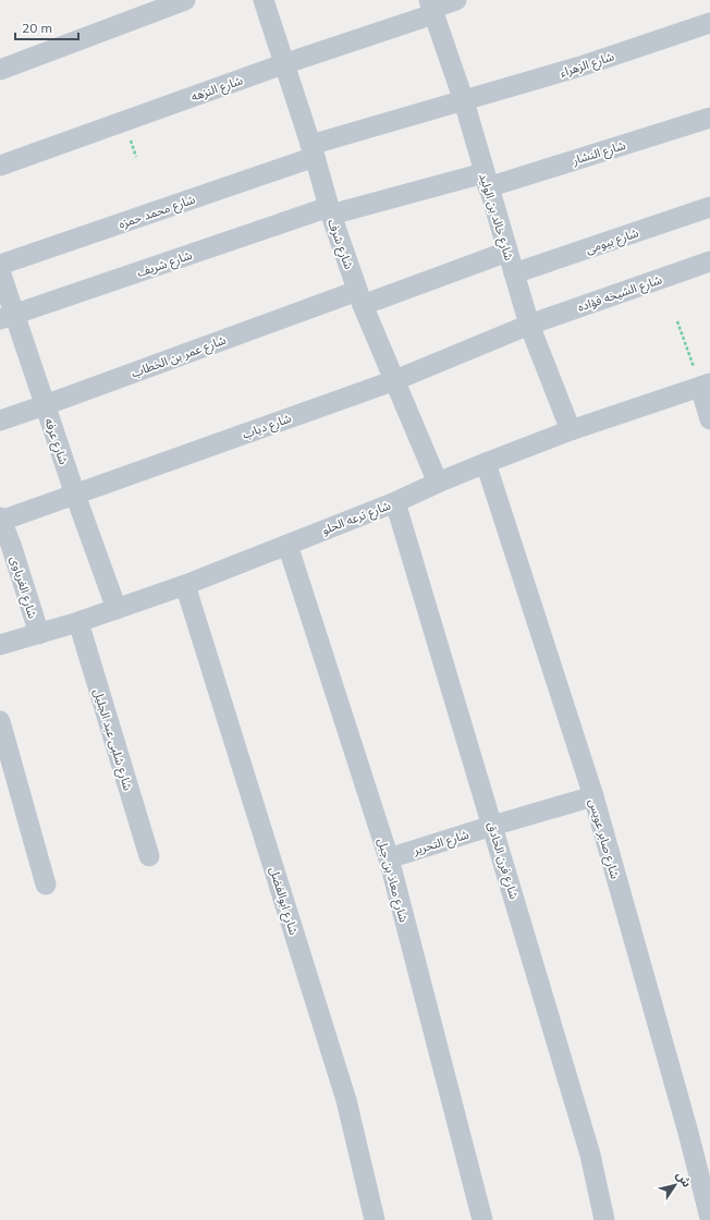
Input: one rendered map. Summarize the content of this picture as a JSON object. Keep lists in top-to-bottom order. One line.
{"streets":{"street":["شارع الزهراء","شارع النزهه","شارع النشار","شارع محمد حمزه","شارع خالد بن الوليد","شارع بيومى","شارع شرف","شارع شريف","شارع الشيخه فؤاده","شارع عمر بن الخطاب","شارع دياب","شارع عرفه","شارع ترعه الحلو","شارع الغرباوى","شارع شلبى عبد الجليل","شارع صابر عويس","شارع التحرير","شارع فرن الحادق","شارع معاذ بن جبل","شارع ابوالفضل"]},"crossings":[["شارع الزهراء","شارع محمد حمزه"],["شارع الزهراء","شارع خالد بن الوليد"],["شارع النزهه","شارع خالد بن الوليد"],["شارع النزهه","شارع شرف"],["شارع النشار","شارع خالد بن الوليد"],["شارع النشار","شارع شريف"],["شارع محمد حمزه","شارع خالد بن الوليد"],["شارع محمد حمزه","شارع شرف"],["شارع خالد بن الوليد","شارع بيومى"],["شارع خالد بن الوليد","شارع شريف"],["شارع خالد بن الوليد","شارع الشيخه فؤاده"],["شارع خالد بن الوليد","شارع عمر بن الخطاب"],["شارع خالد بن الوليد","شارع دياب"],["شارع خالد بن الوليد","شارع ترعه الحلو"],["شارع شرف","شارع شريف"],["شارع شرف","شارع عمر بن الخطاب"],["شارع شرف","شارع دياب"],["شارع شرف","شارع ترعه الحلو"],["شارع شريف","شارع عرفه"],["شارع الشيخه فؤاده","شارع دياب"],["شارع عمر بن الخطاب","شارع عرفه"],["شارع دياب","شارع عرفه"],["شارع دياب","شارع الغرباوى"],["شارع عرفه","شارع ترعه الحلو"],["شارع ترعه الحلو","شارع الغرباوى"],["شارع ترعه الحلو","شارع شلبى عبد الجليل"],["شارع ترعه الحلو","شارع صابر عويس"],["شارع ترعه الحلو","شارع فرن الحادق"],["شارع ترعه الحلو","شارع معاذ بن جبل"],["شارع ترعه الحلو","شارع ابوالفضل"],["شارع صابر عويس","شارع التحرير"],["شارع التحرير","شارع فرن الحادق"],["شارع التحرير","شارع معاذ بن جبل"]],"scale_bar":"20 m","north":"top right"}
